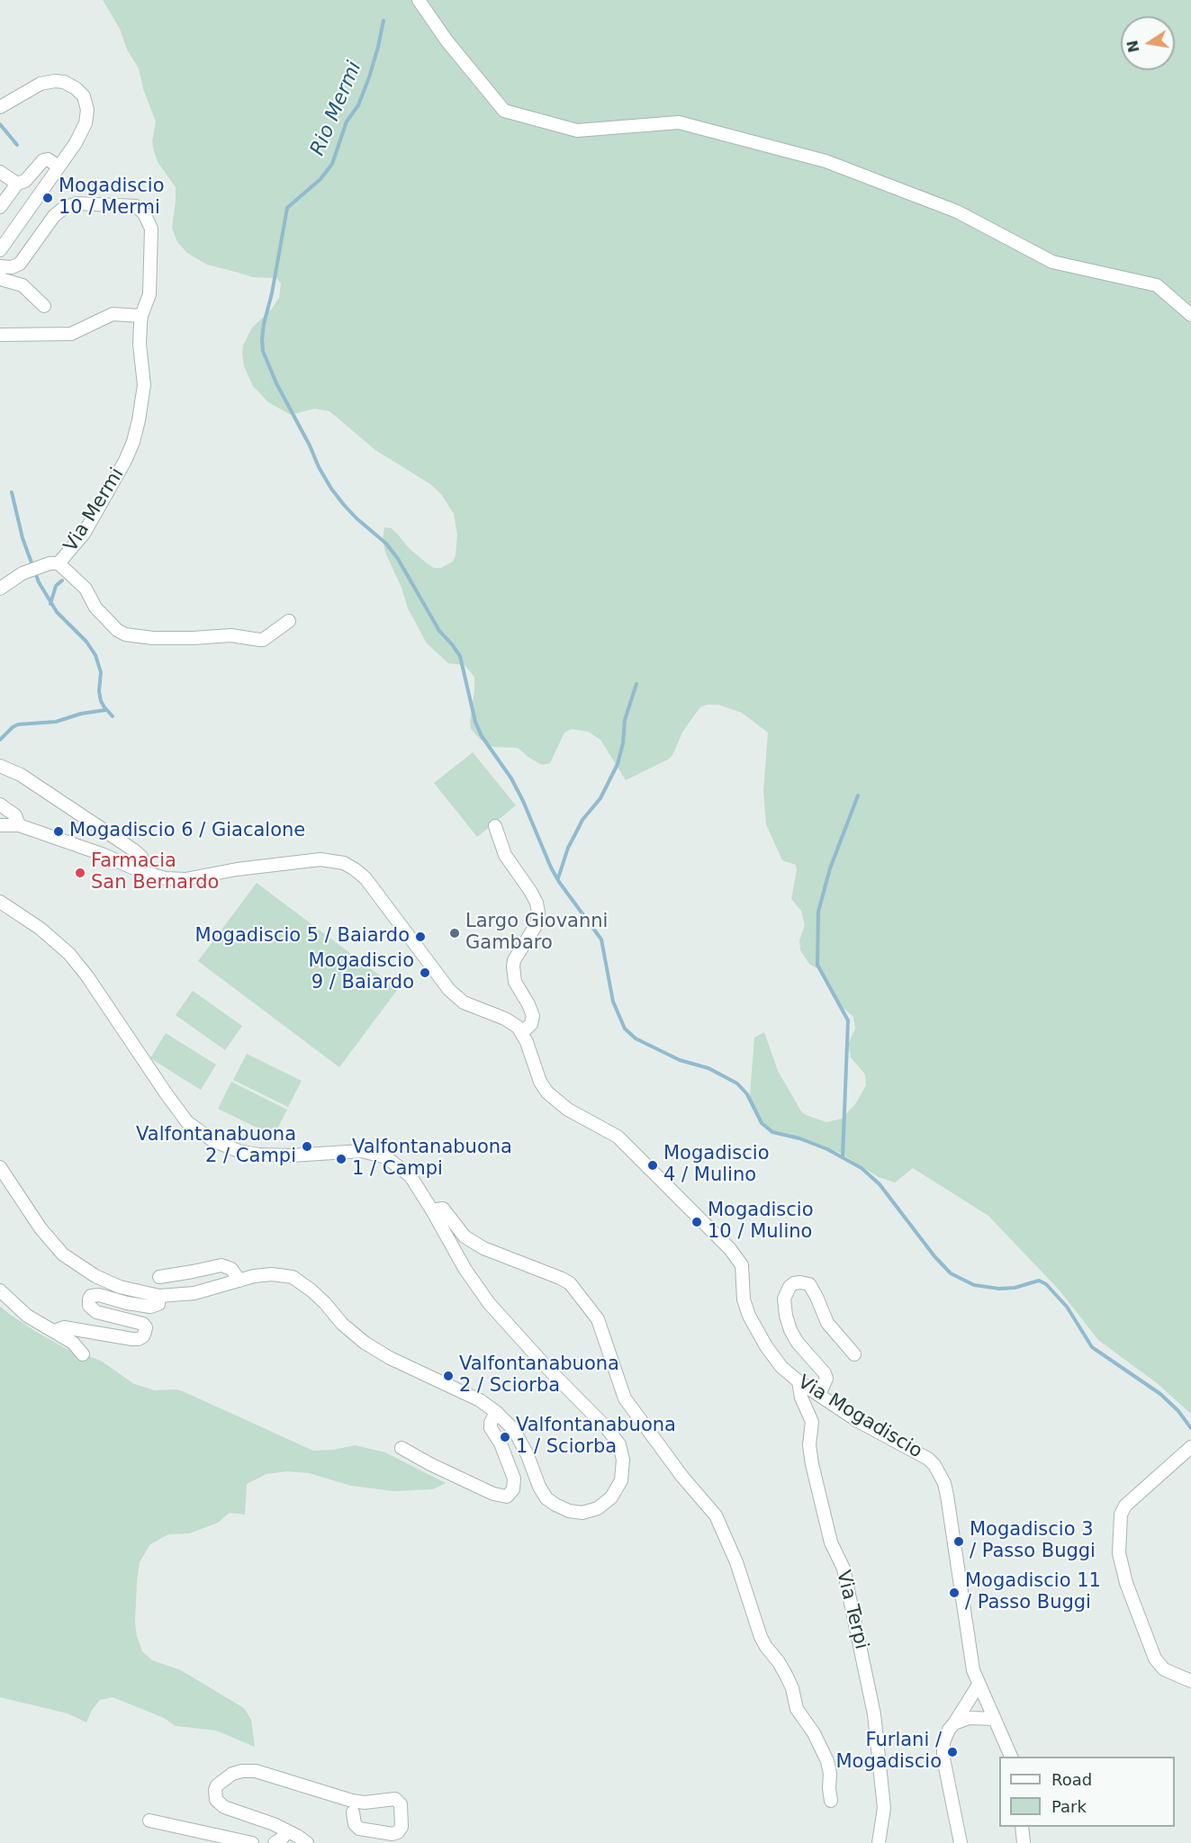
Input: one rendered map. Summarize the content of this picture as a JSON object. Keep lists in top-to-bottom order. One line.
{"streets":{"street":["Via Mermi","Via Mogadiscio","Via Terpi"]},"crossings":[["Via Mogadiscio","Via Terpi"]],"water":["Rio Mermi"],"places":["Mogadiscio 10 / Mermi","Mogadiscio 6 / Giacalone","Farmacia San Bernardo","Largo Giovanni Gambaro","Mogadiscio 5 / Baiardo","Mogadiscio 9 / Baiardo","Valfontanabuona 2 / Campi","Valfontanabuona 1 / Campi","Mogadiscio 4 / Mulino","Mogadiscio 10 / Mulino","Valfontanabuona 2 / Sciorba","Valfontanabuona 1 / Sciorba","Mogadiscio 3 / Passo Buggi","Mogadiscio 11 / Passo Buggi","Furlani / Mogadiscio"],"legend":["Road","Park"],"north":"left"}
